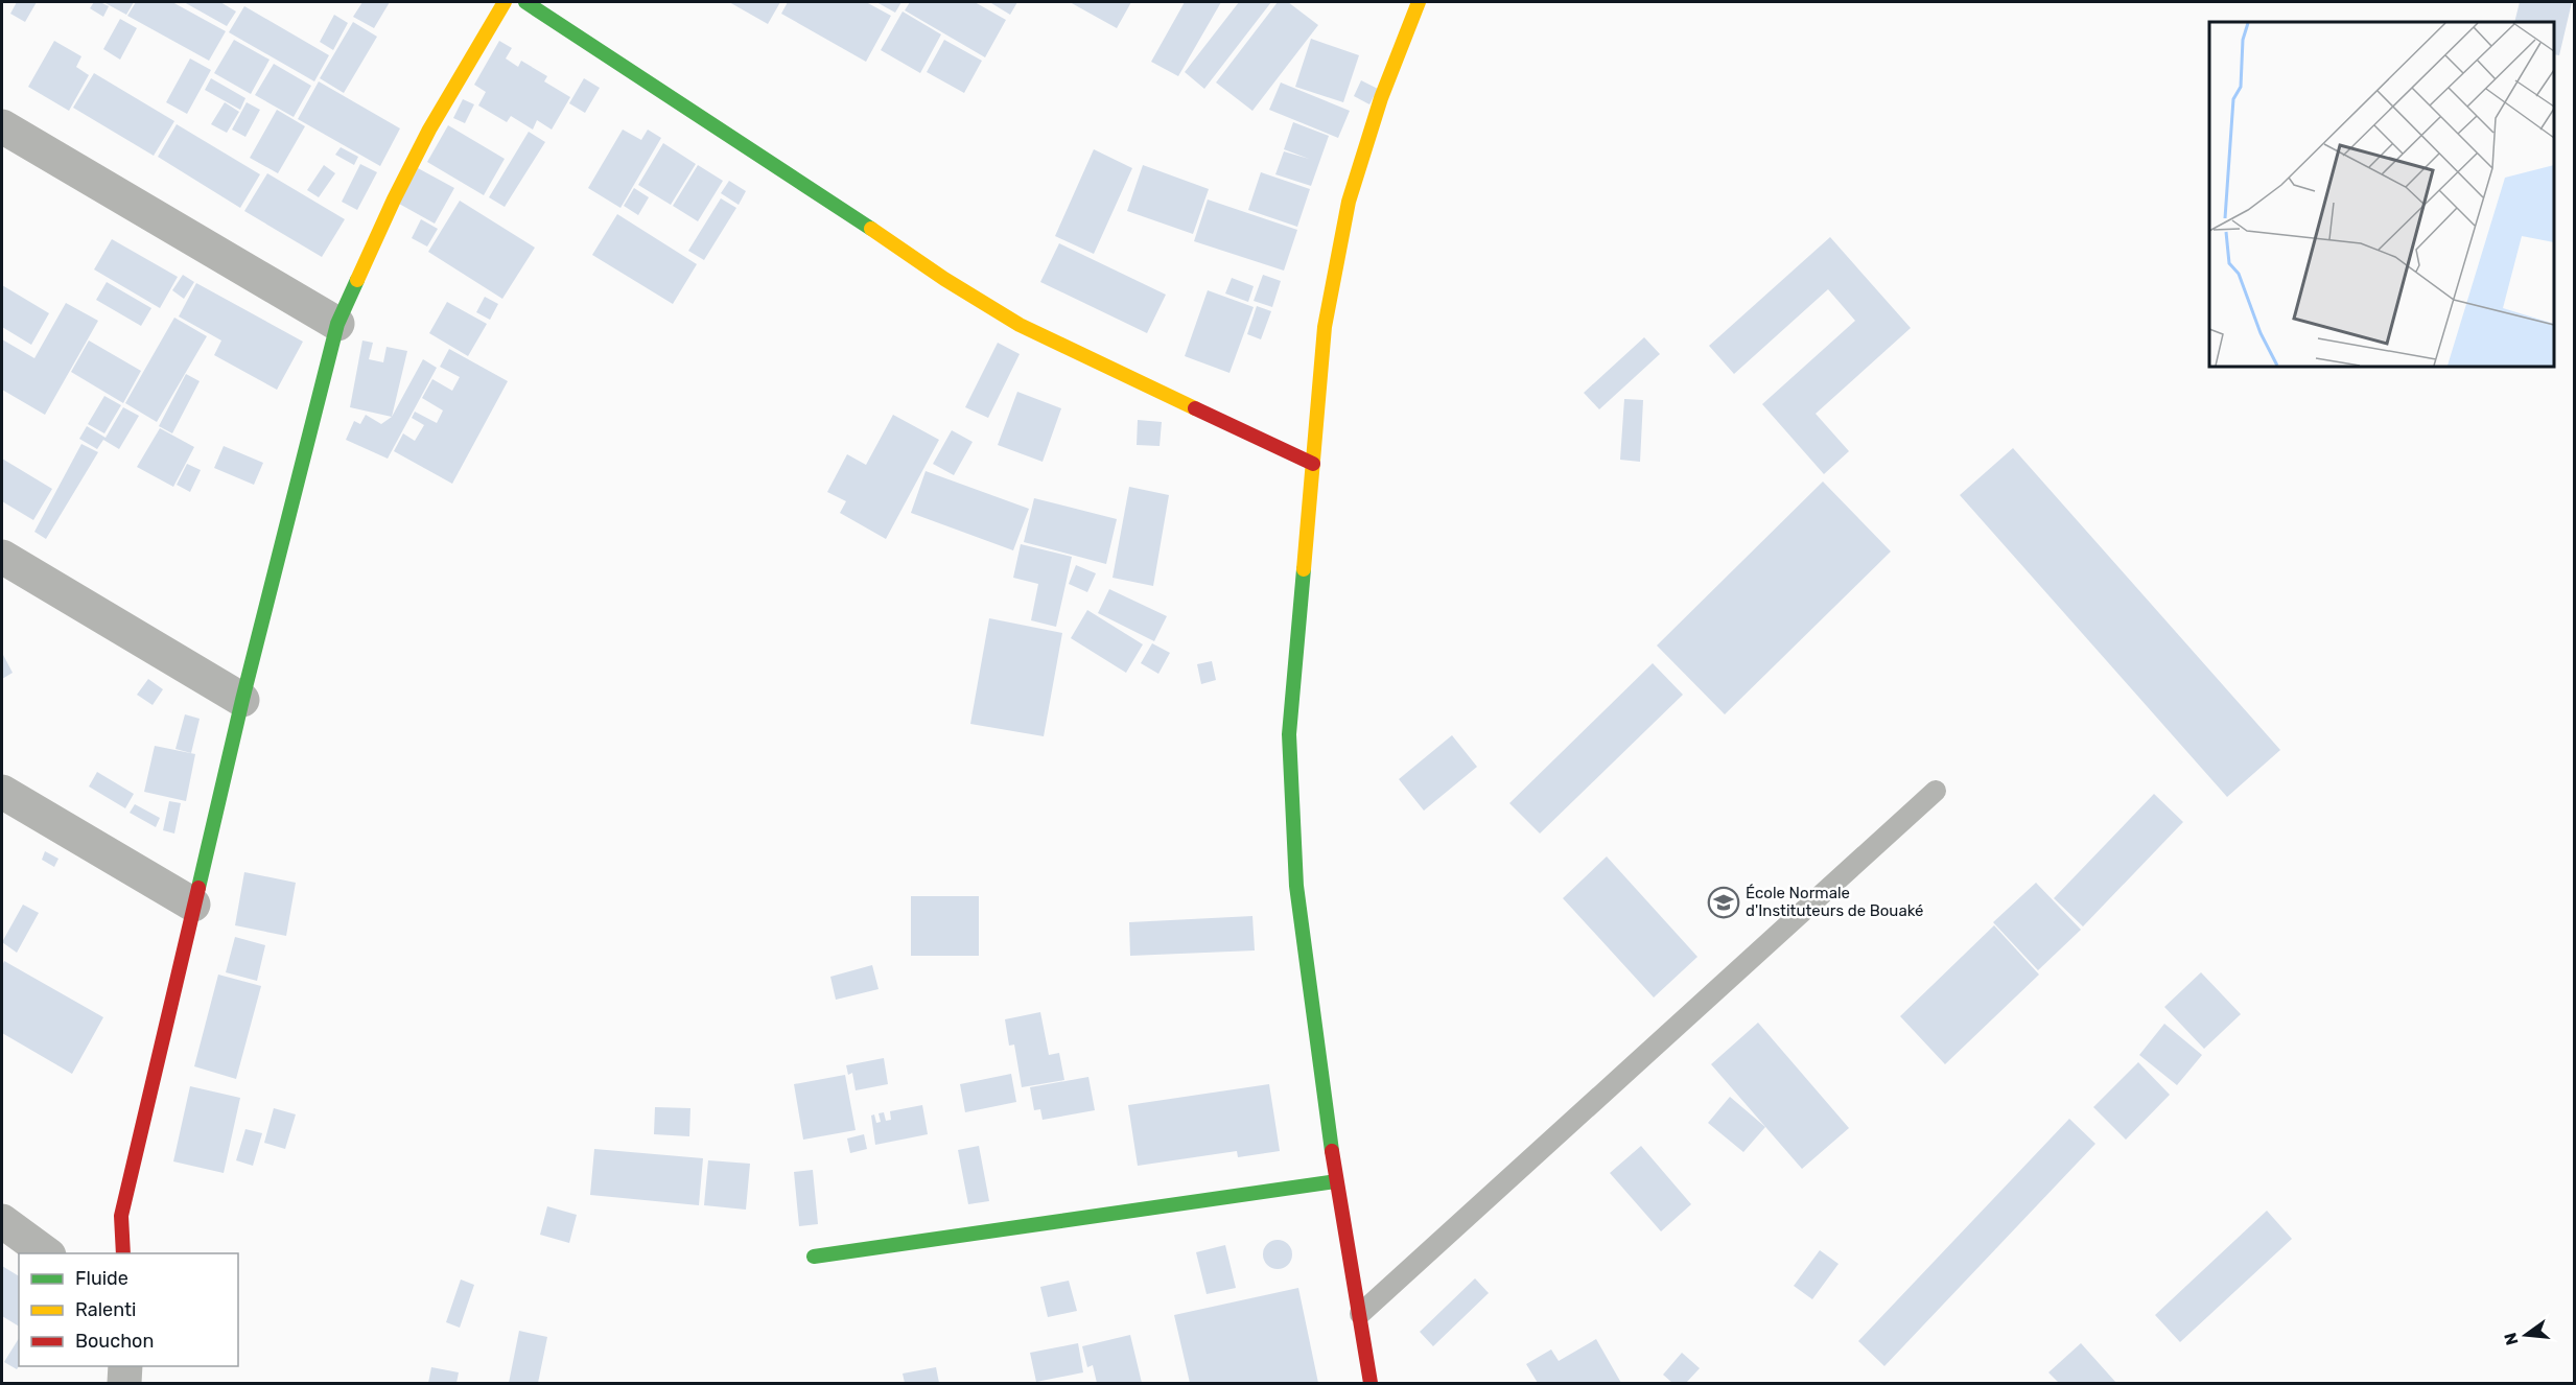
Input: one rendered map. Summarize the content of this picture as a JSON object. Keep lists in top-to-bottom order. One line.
{"places":{"school or university":["École Normale d'Instituteurs de Bouaké"]},"legend":["Fluide","Ralenti","Bouchon"],"north":"left"}
